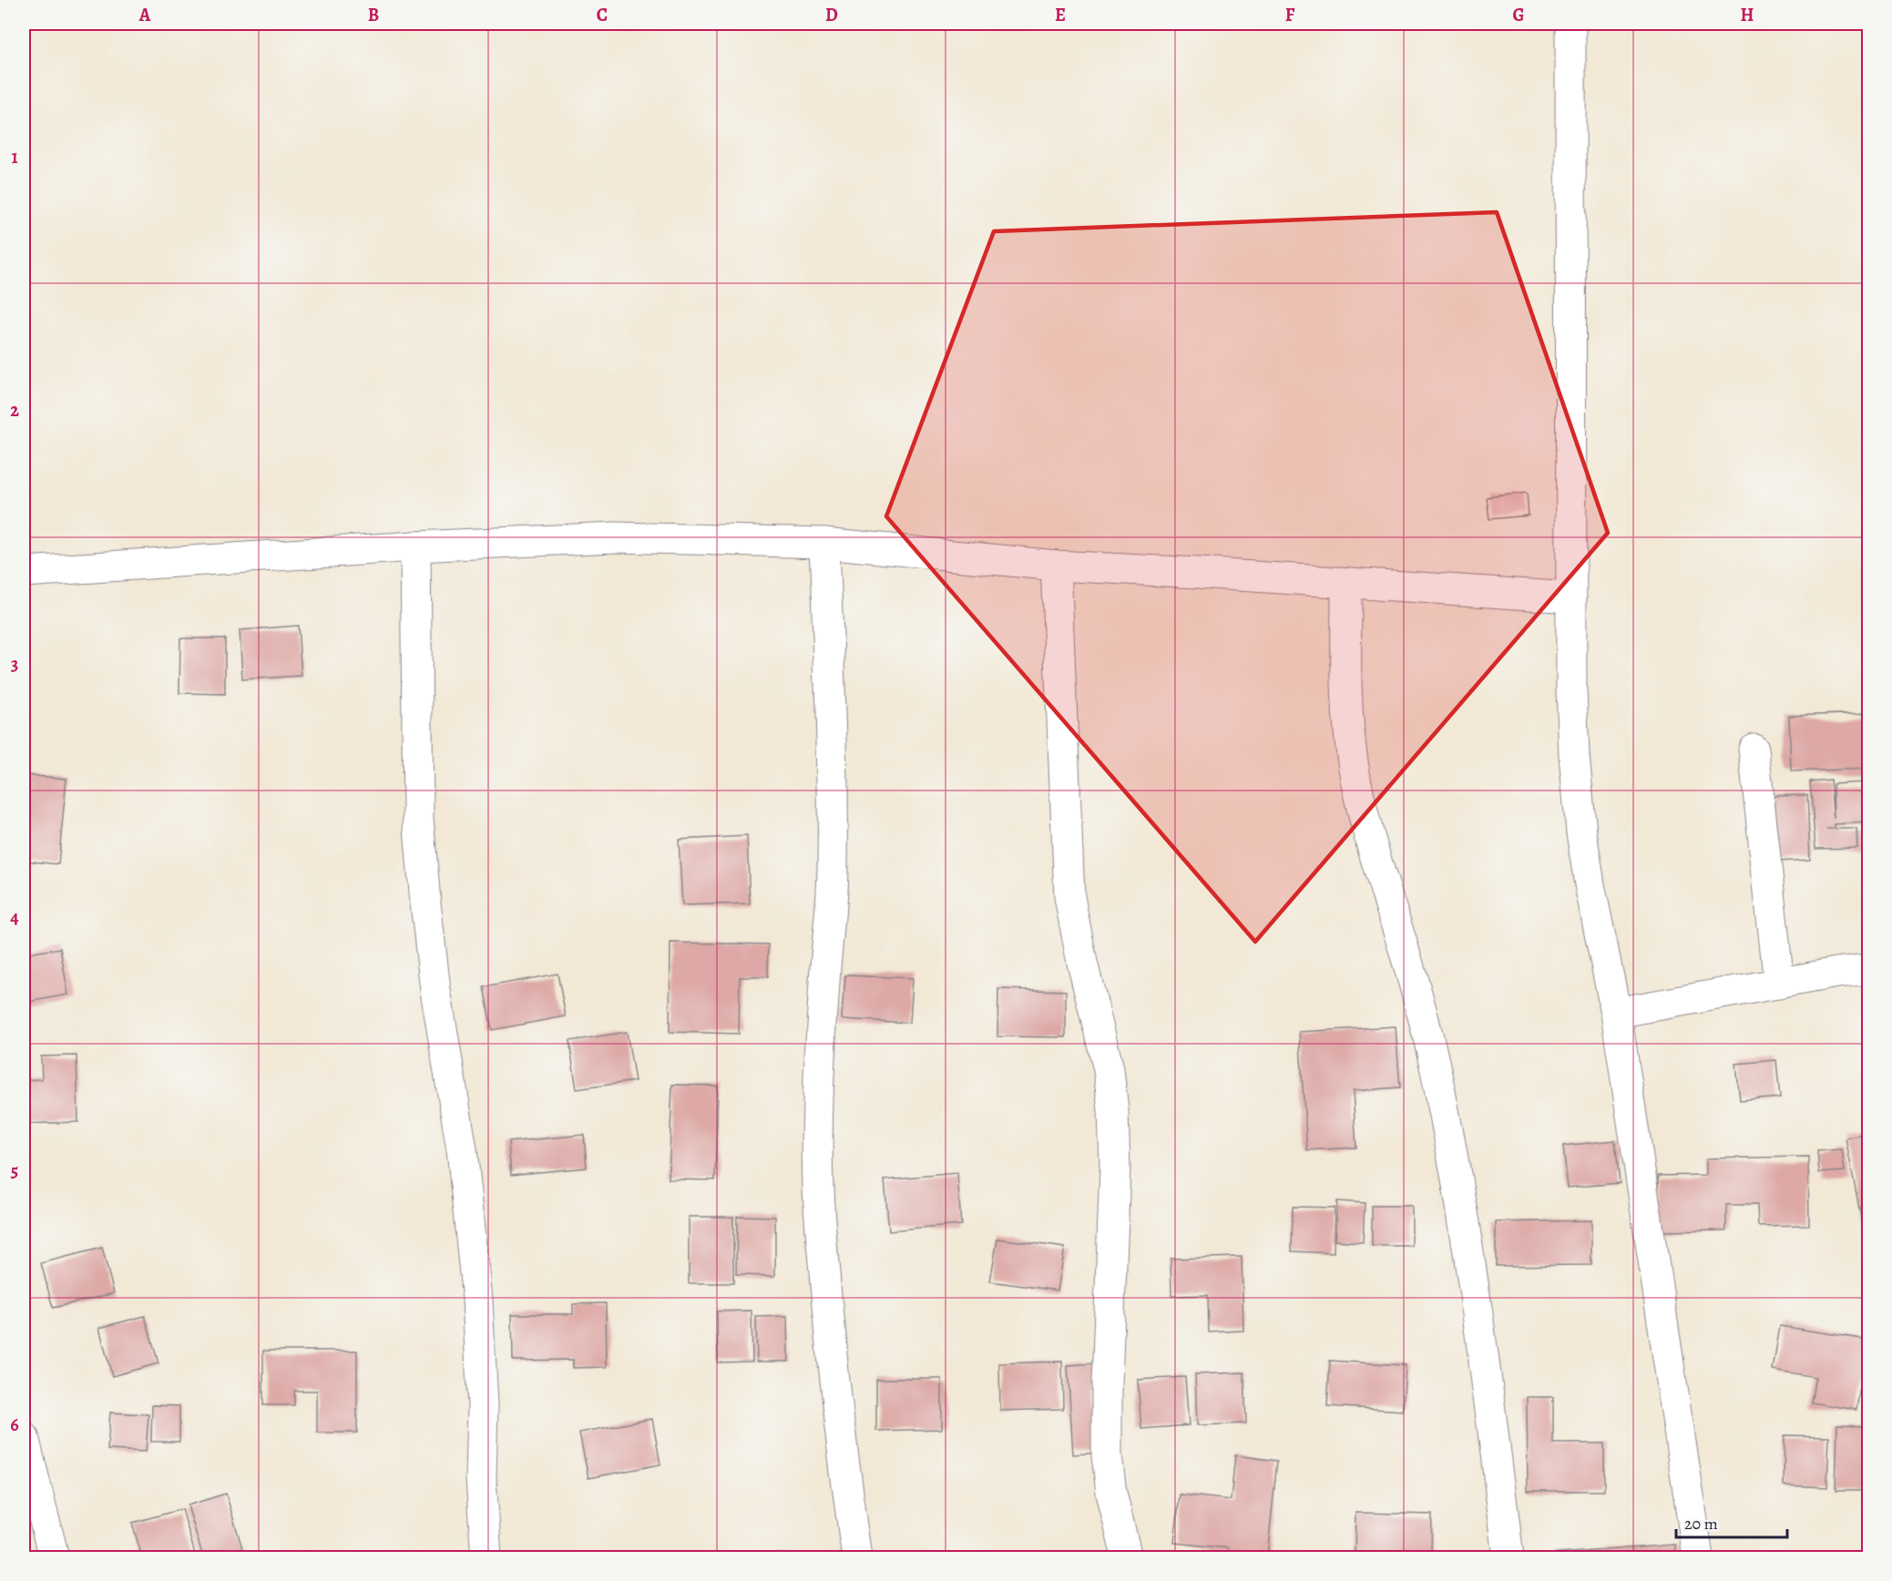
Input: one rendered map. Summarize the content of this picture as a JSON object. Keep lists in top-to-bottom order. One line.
{"scale_bar":"20 m","grid":{"columns":["A","B","C","D","E","F","G","H"],"rows":["1","2","3","4","5","6"]}}
